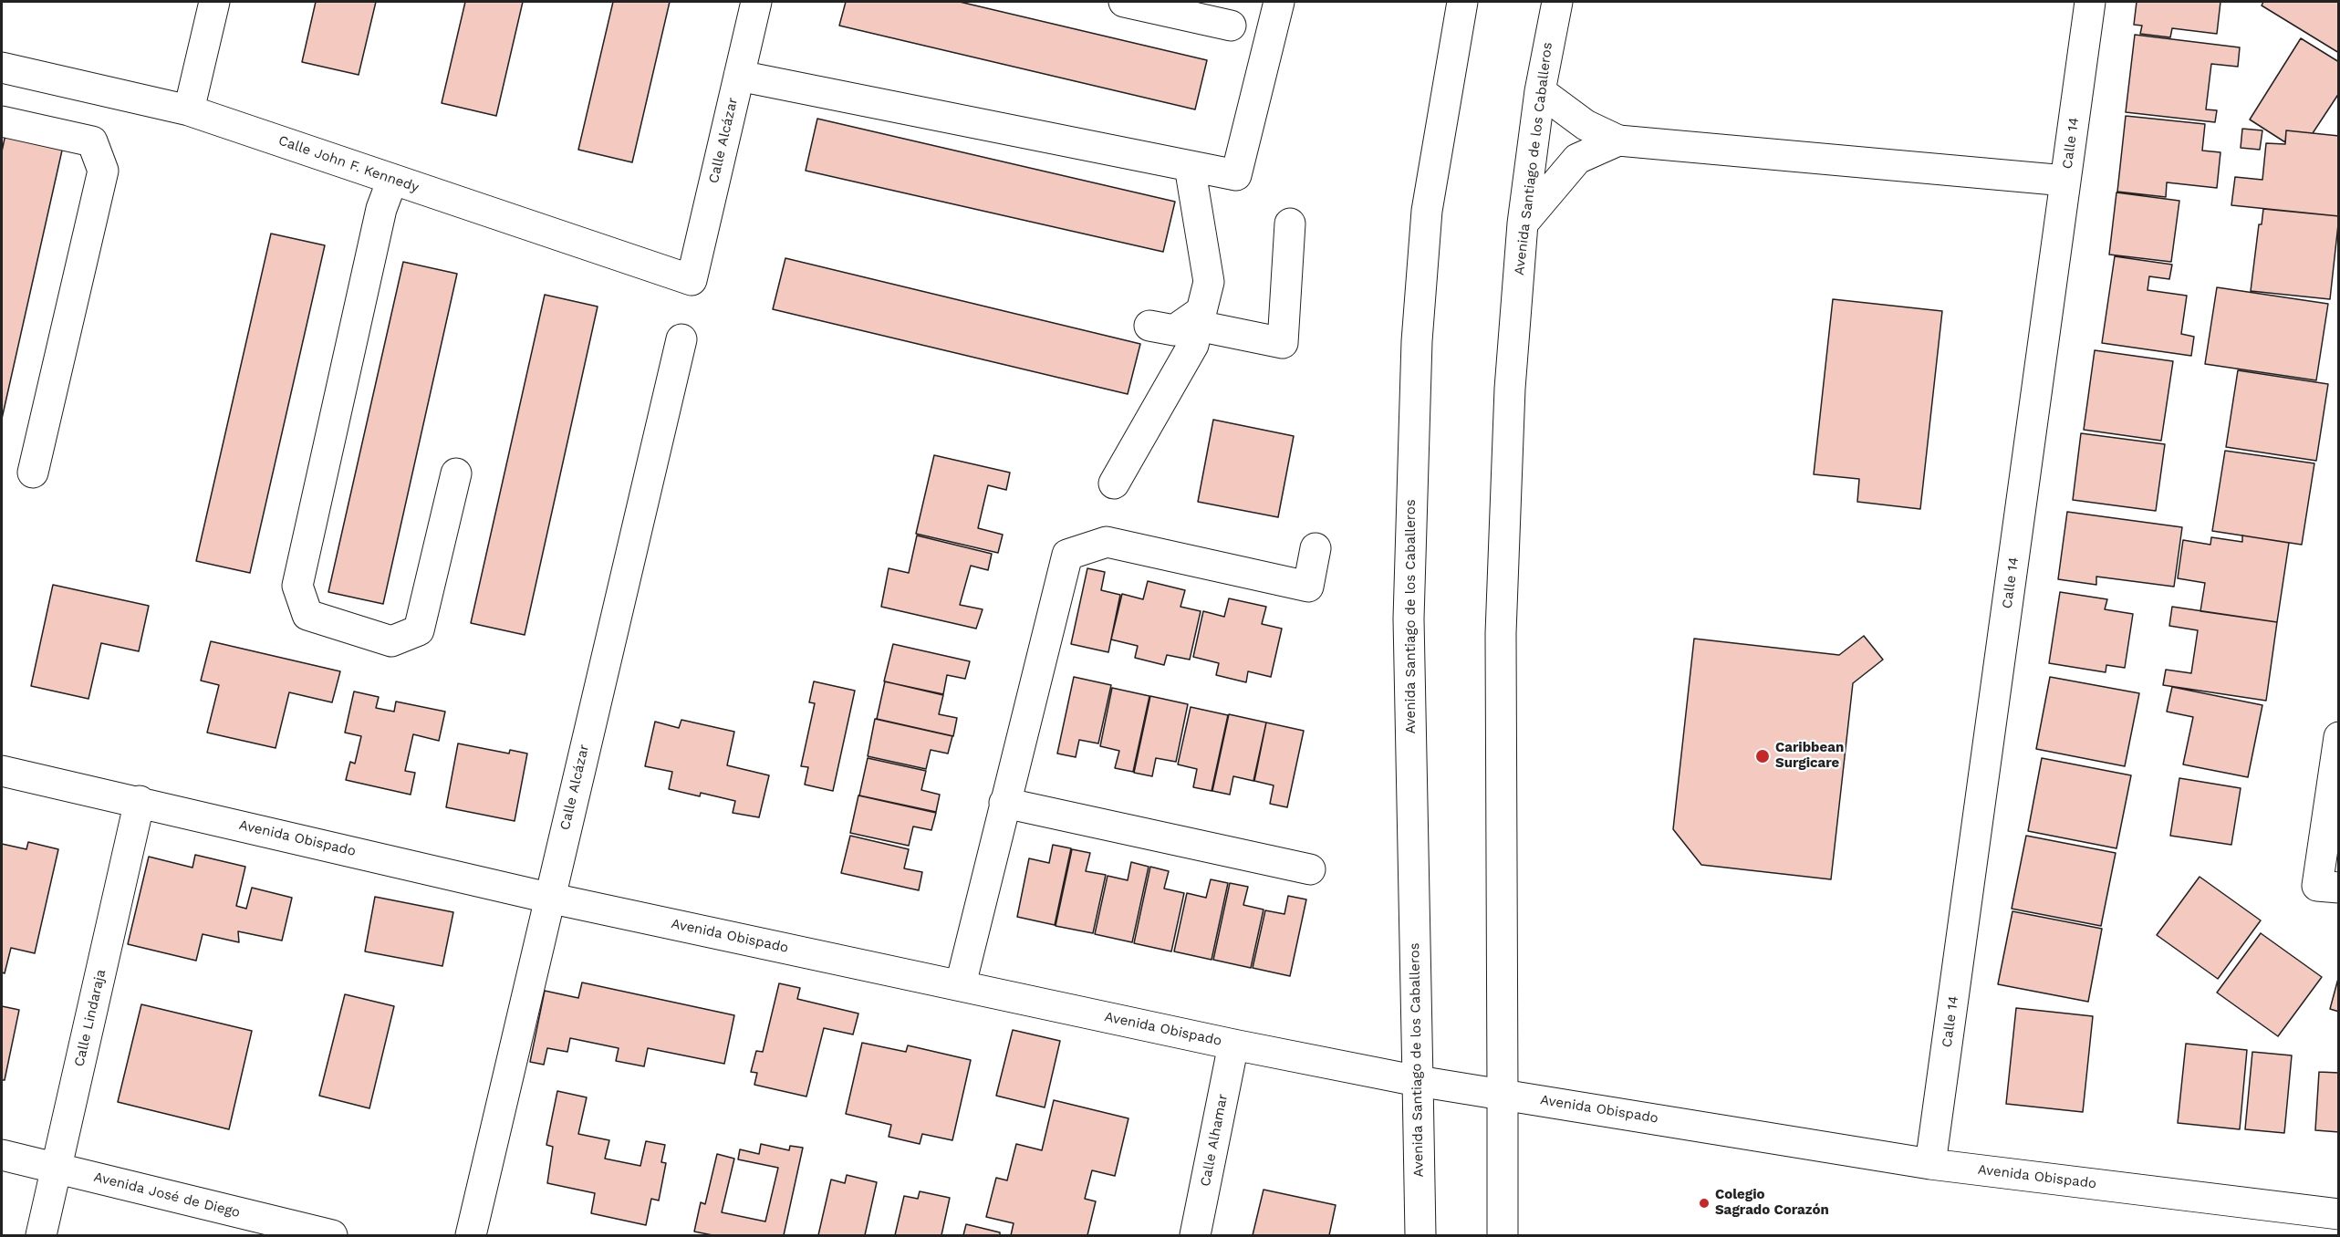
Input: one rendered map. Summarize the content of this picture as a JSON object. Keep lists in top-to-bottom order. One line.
{"streets":{"main road":["Calle Alcázar","Calle 14","Avenida Santiago de los Caballeros","Calle John F. Kennedy","Avenida Obispado","Calle Lindaraja","Calle Alhamar","Avenida José de Diego"]},"crossings":[["Calle Alcázar","Calle John F. Kennedy"],["Calle Alcázar","Avenida Obispado"],["Calle 14","Avenida Obispado"],["Avenida Santiago de los Caballeros","Avenida Obispado"],["Avenida Obispado","Calle Lindaraja"],["Avenida Obispado","Calle Alhamar"],["Calle Lindaraja","Avenida José de Diego"]],"places":["Caribbean Surgicare","Colegio Sagrado Corazón"]}
